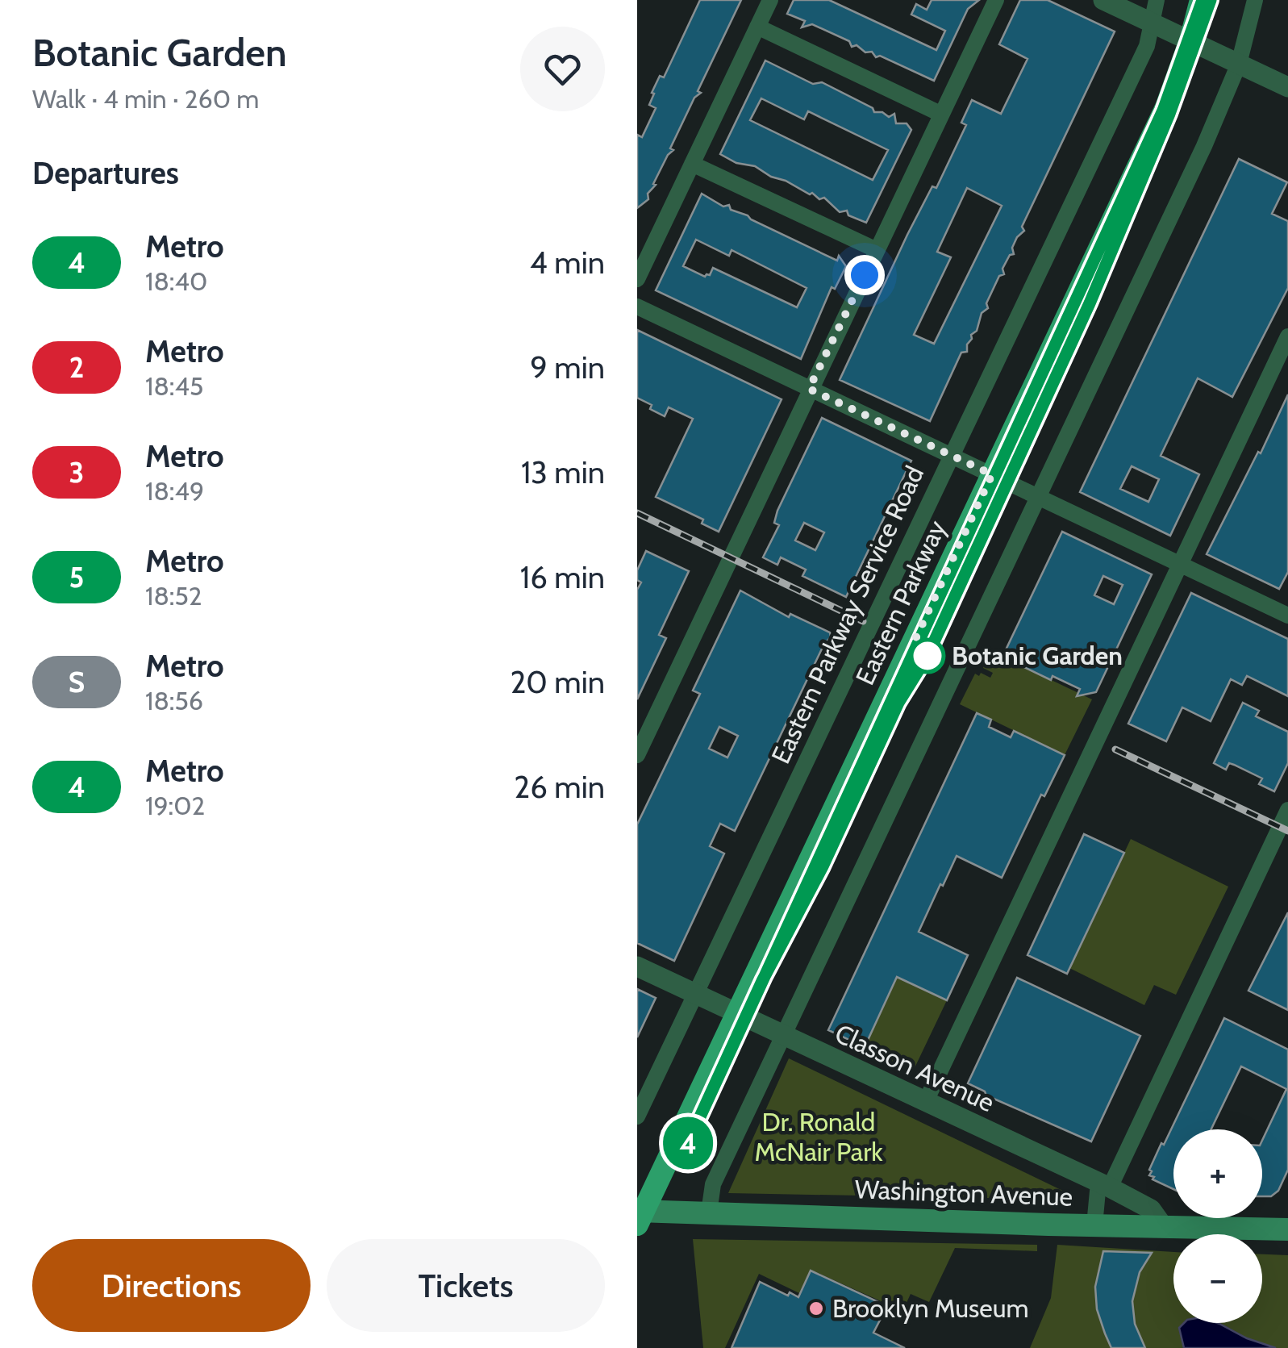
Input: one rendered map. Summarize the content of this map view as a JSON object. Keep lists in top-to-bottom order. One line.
{"streets":{"main road":["Eastern Parkway","Washington Avenue"],"street":["Eastern Parkway Service Road","Classon Avenue"]},"crossings":[["Eastern Parkway","Classon Avenue"],["Eastern Parkway","Washington Avenue"],["Eastern Parkway Service Road","Classon Avenue"],["Classon Avenue","Washington Avenue"]],"parks":["Dr. Ronald McNair Park"],"places":["Botanic Garden","Brooklyn Museum"],"lines":["metro line 4"],"page":{"heading":[["Botanic Garden","Walk · 4 min · 260 m"],"Departures"],"on_map":"4","list":[{"mark":"4","name":"Metro","note":"18:40","value":"4 min"},{"mark":"2","name":"Metro","note":"18:45","value":"9 min"},{"mark":"3","name":"Metro","note":"18:49","value":"13 min"},{"mark":"5","name":"Metro","note":"18:52","value":"16 min"},{"mark":"S","name":"Metro","note":"18:56","value":"20 min"},{"mark":"4","name":"Metro","note":"19:02","value":"26 min"}],"map_buttons":["+","−"],"buttons":["Directions","Tickets"]}}
